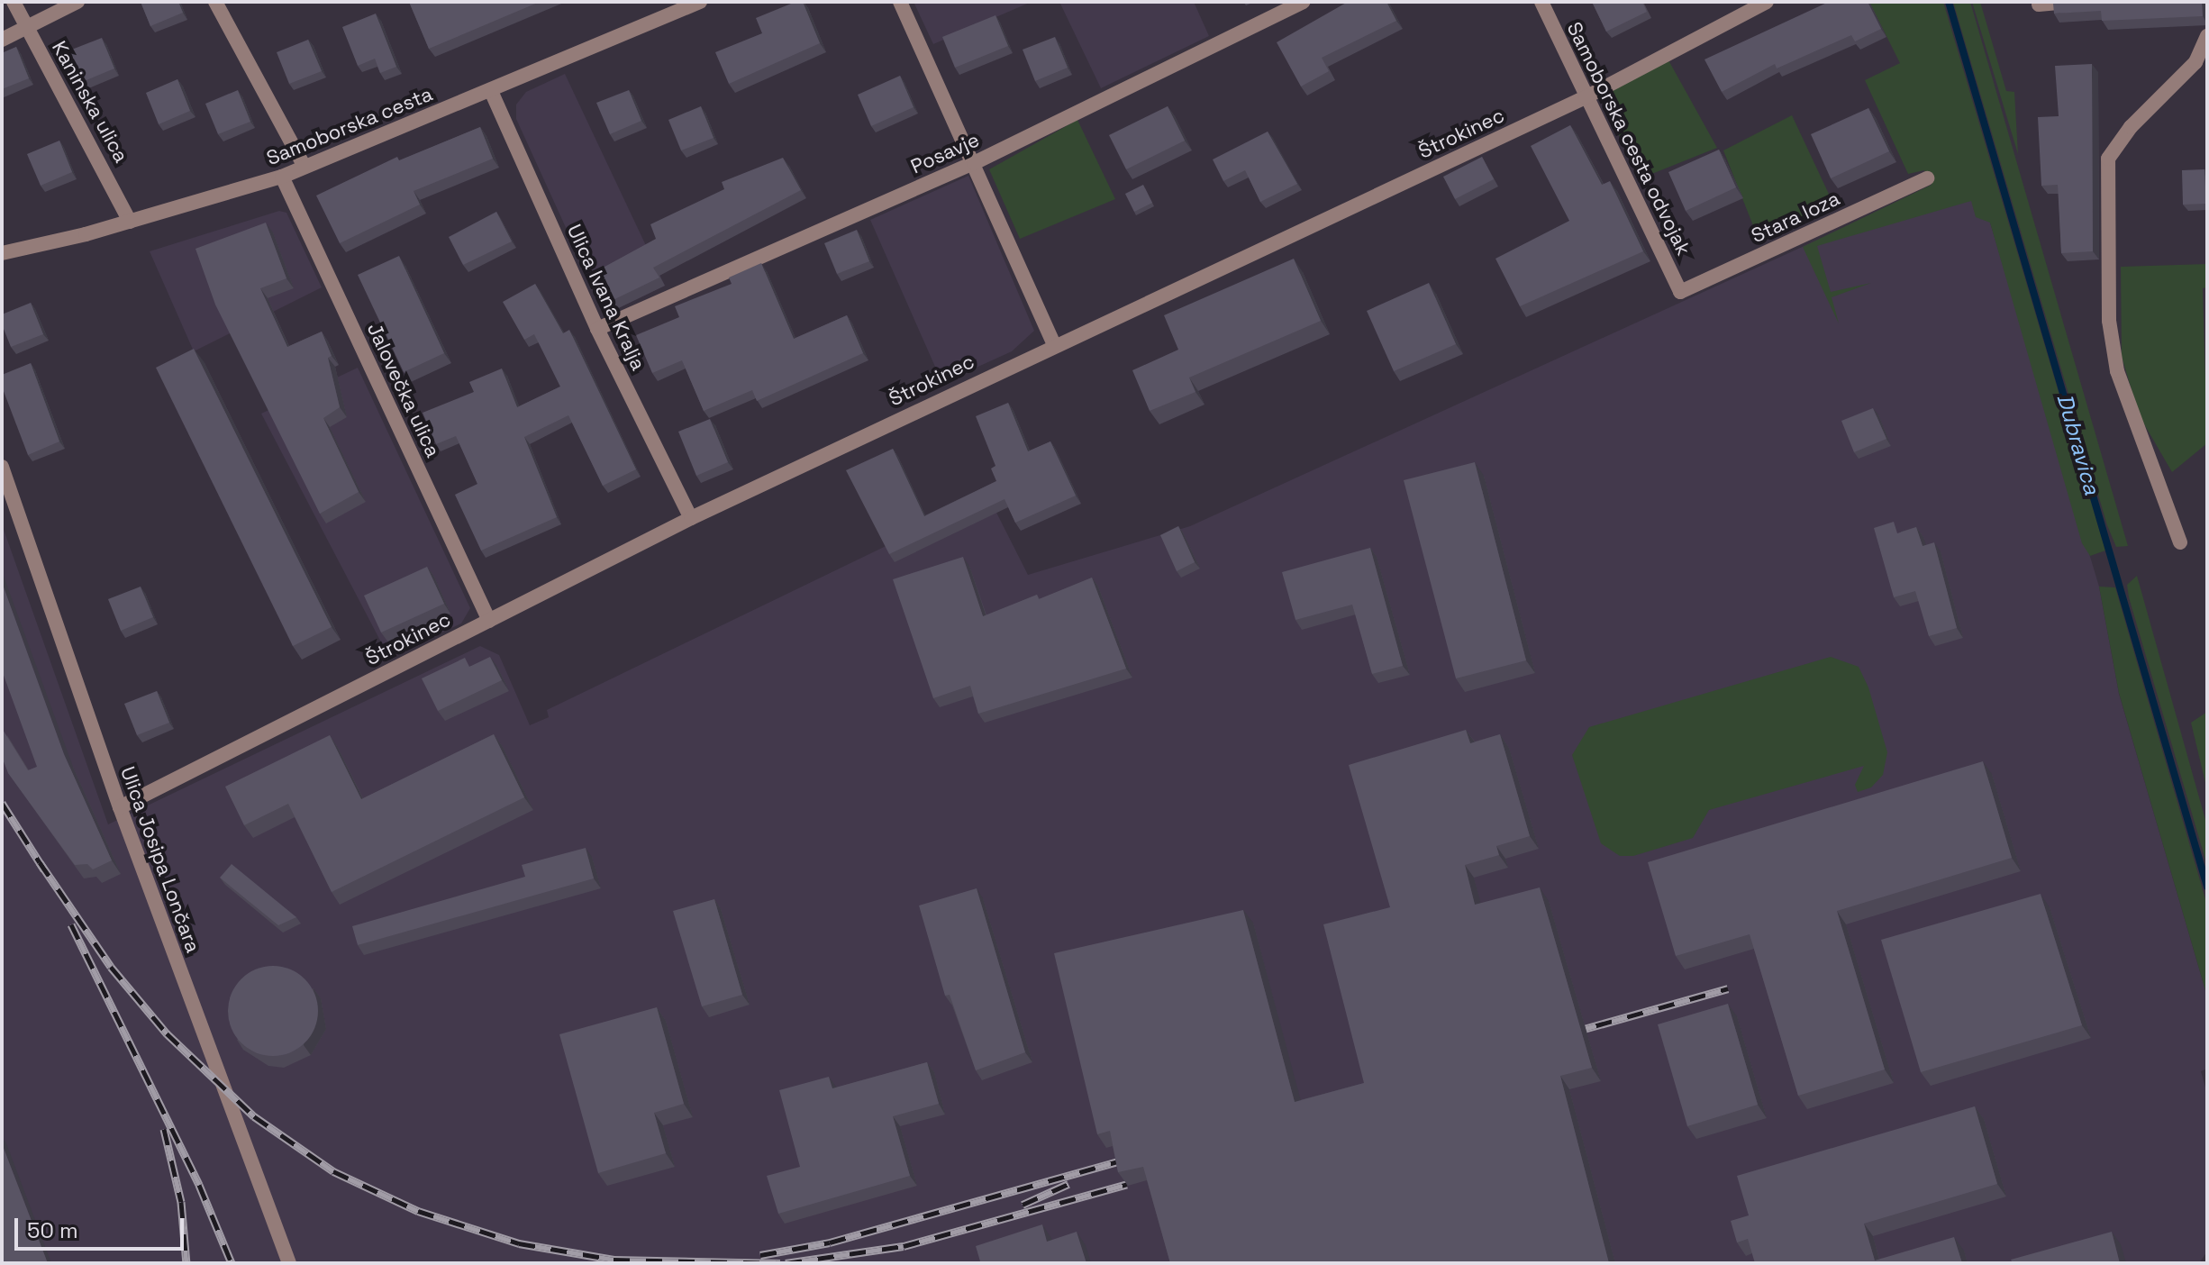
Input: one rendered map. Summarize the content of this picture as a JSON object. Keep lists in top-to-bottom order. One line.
{"streets":{"street":["Kaninska ulica","Samoborska cesta","Štrokinec","Samoborska cesta odvojak","Posavje","Stara loza","Ulica Ivana Kralja","Jalovečka ulica","Ulica Josipa Lončara"]},"crossings":[["Kaninska ulica","Samoborska cesta"],["Samoborska cesta","Ulica Ivana Kralja"],["Samoborska cesta","Jalovečka ulica"],["Štrokinec","Samoborska cesta odvojak"],["Štrokinec","Ulica Ivana Kralja"],["Štrokinec","Jalovečka ulica"],["Štrokinec","Ulica Josipa Lončara"],["Samoborska cesta odvojak","Stara loza"],["Posavje","Ulica Ivana Kralja"]],"water":["Dubravica"],"scale_bar":"50 m"}
